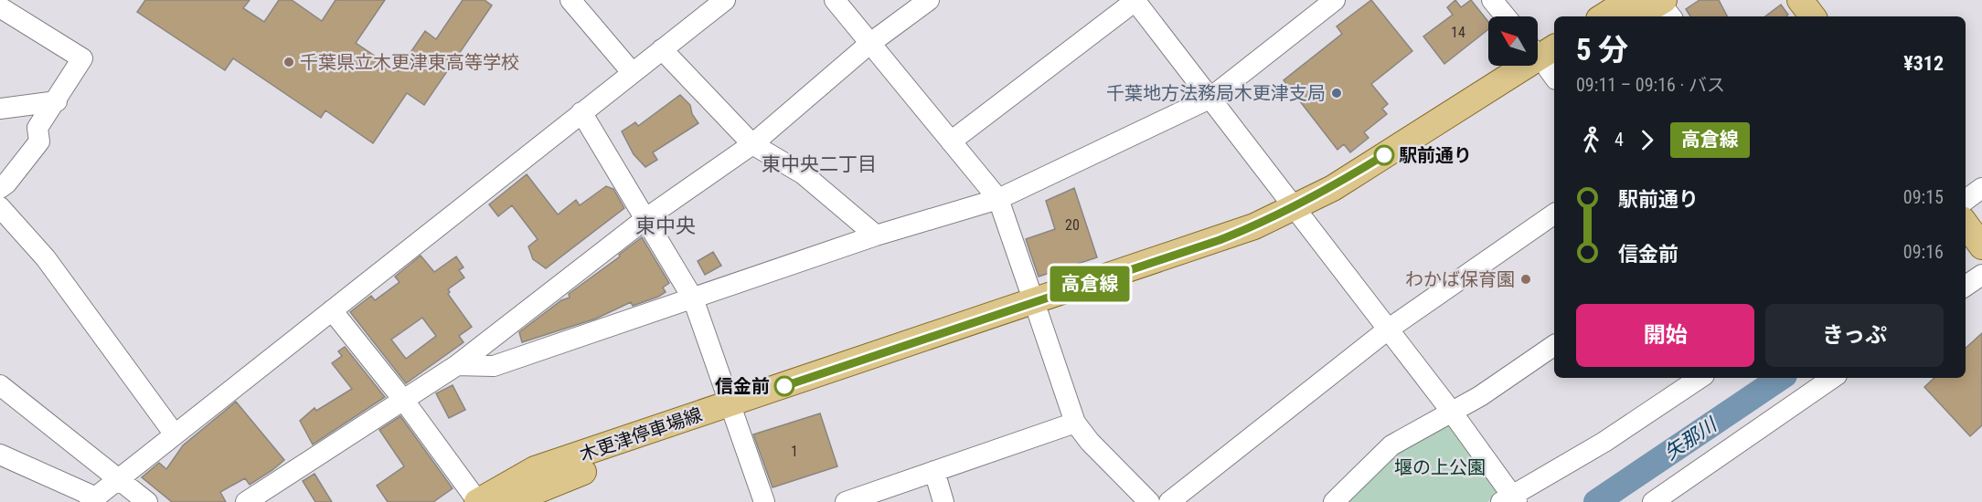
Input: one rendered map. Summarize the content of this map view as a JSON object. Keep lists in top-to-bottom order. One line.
{"streets":{"main road":["木更津停車場線"]},"districts":["東中央二丁目","東中央"],"water":["矢那川"],"parks":["堰の上公園"],"places":["千葉県立木更津東高等学校","千葉地方法務局木更津支局","駅前通り","わかば保育園","信金前"],"lines":["bus line 高倉線"],"house_numbers":["14","20","1"],"north":"top left","page":{"on_map":"高倉線","heading":["5 分","09:11 – 09:16 · バス","¥312"],"legs":["4","高倉線"],"list":[{"name":"駅前通り","value":"09:15"},{"name":"信金前","value":"09:16"}],"buttons":["開始","きっぷ"]}}
